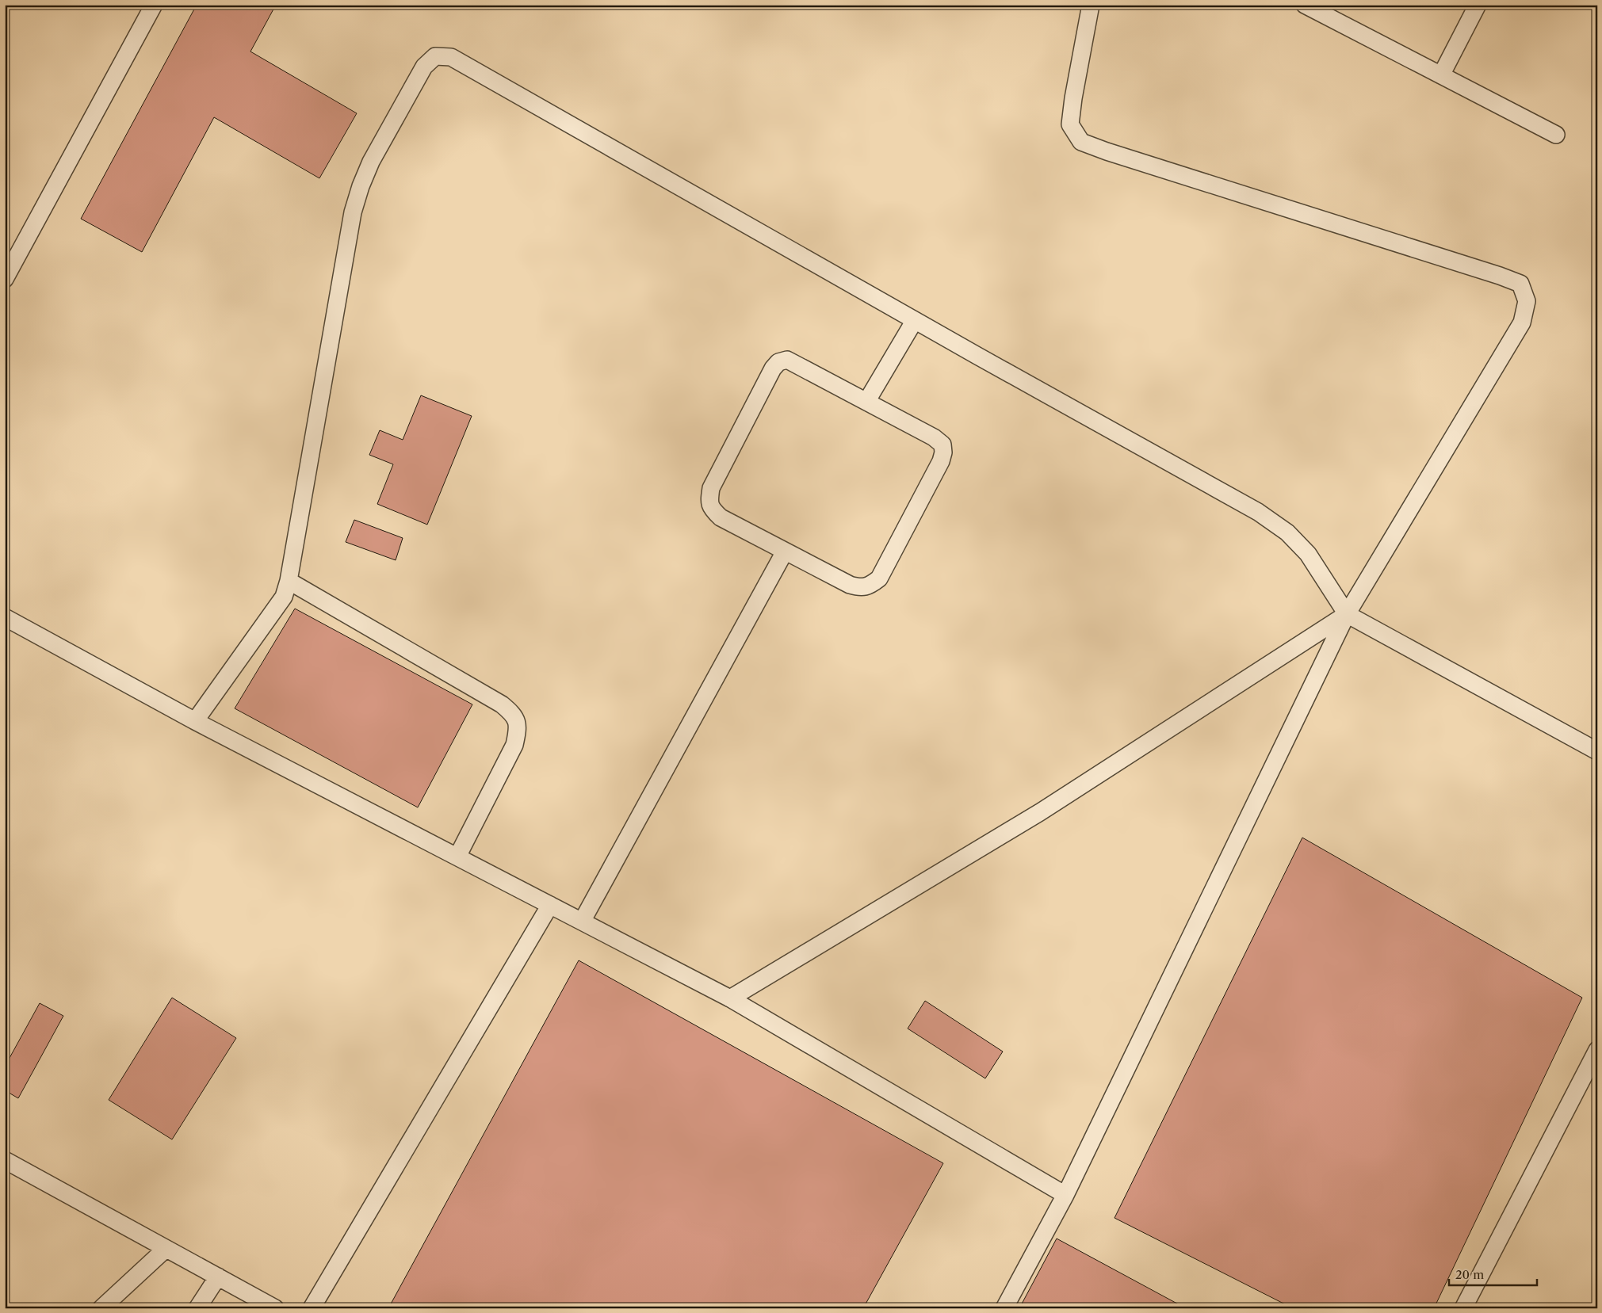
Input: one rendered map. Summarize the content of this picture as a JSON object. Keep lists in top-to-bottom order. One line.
{"scale_bar":"20 m"}
